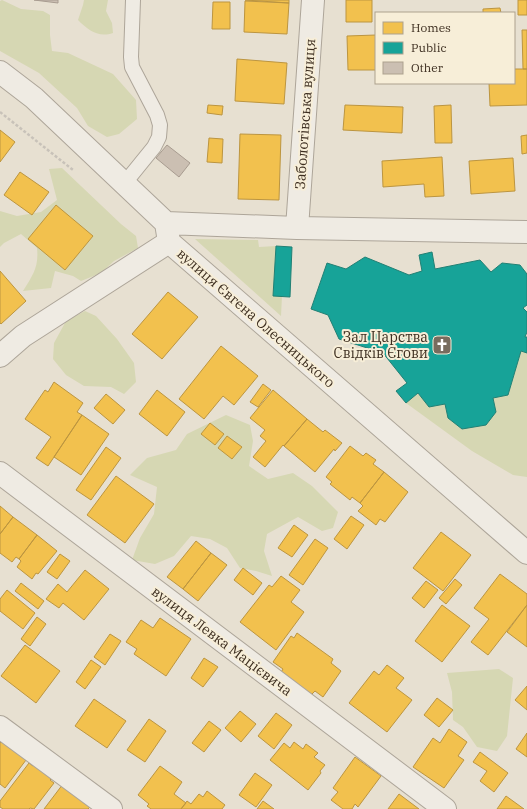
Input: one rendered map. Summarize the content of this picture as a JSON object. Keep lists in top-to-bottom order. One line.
{"streets":{"street":["Заболотівська вулиця","вулиця Євгена Олесницького","вулиця Левка Мацієвича"]},"places":{"church":["Зал Царства Свідків Єгови"]},"legend":["Homes","Public","Other"]}
